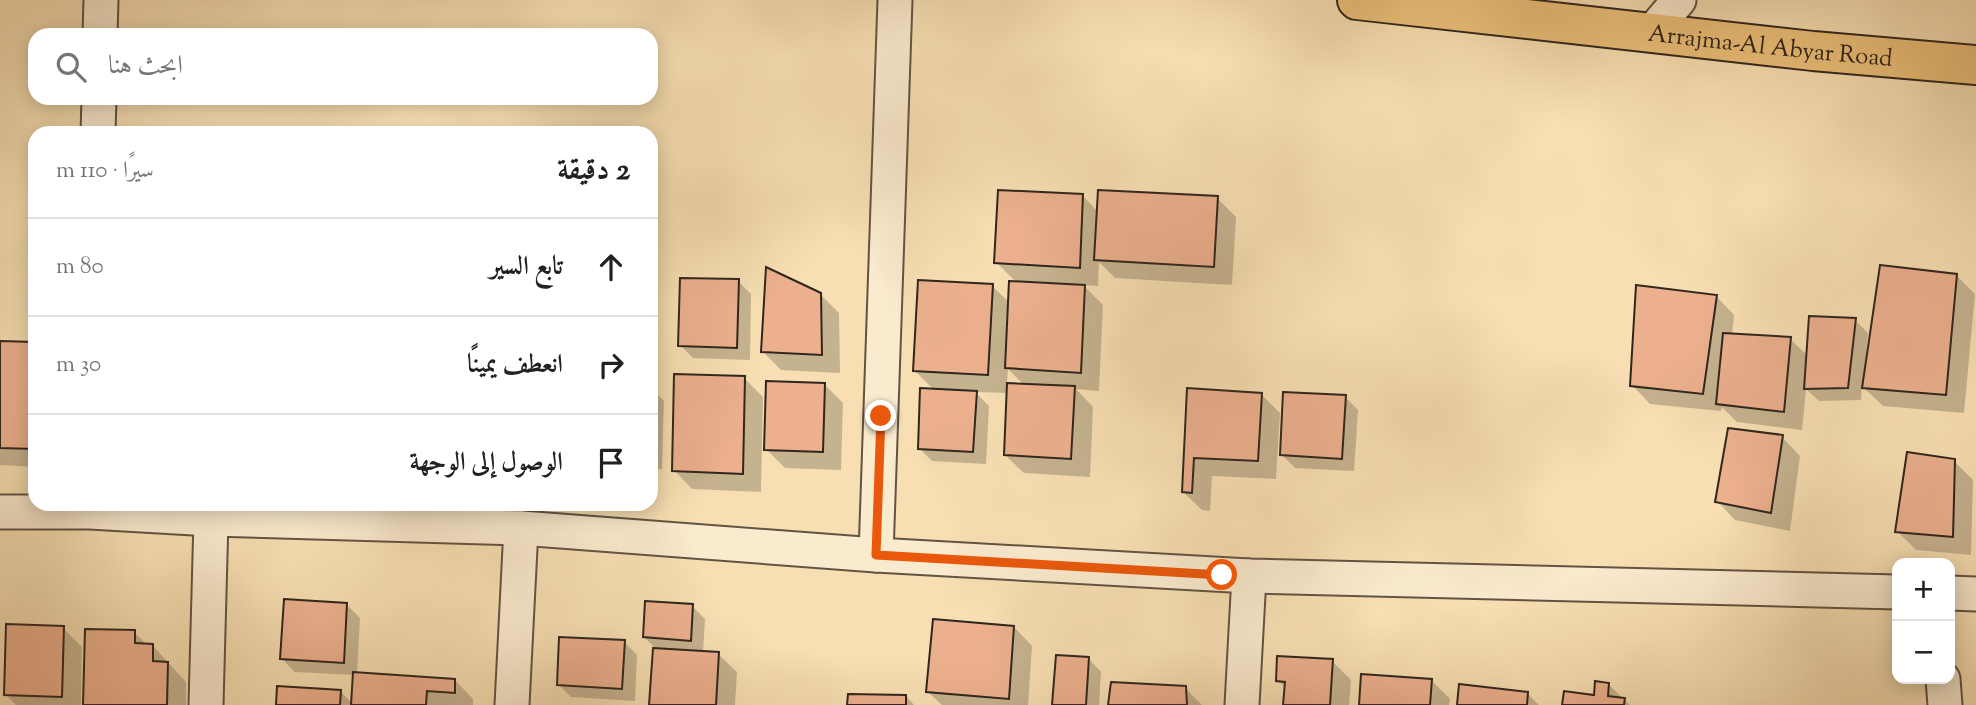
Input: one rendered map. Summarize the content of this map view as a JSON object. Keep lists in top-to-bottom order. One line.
{"streets":{"highway":["Arrajma-Al Abyar Road"]},"page":{"search":"ابحث هنا","heading":["2 دقيقة","سيرًا · 110 m"],"list":[["تابع السير","80 m"],["انعطف يمينًا","30 m"],"الوصول إلى الوجهة"],"map_buttons":["+","−"]}}
